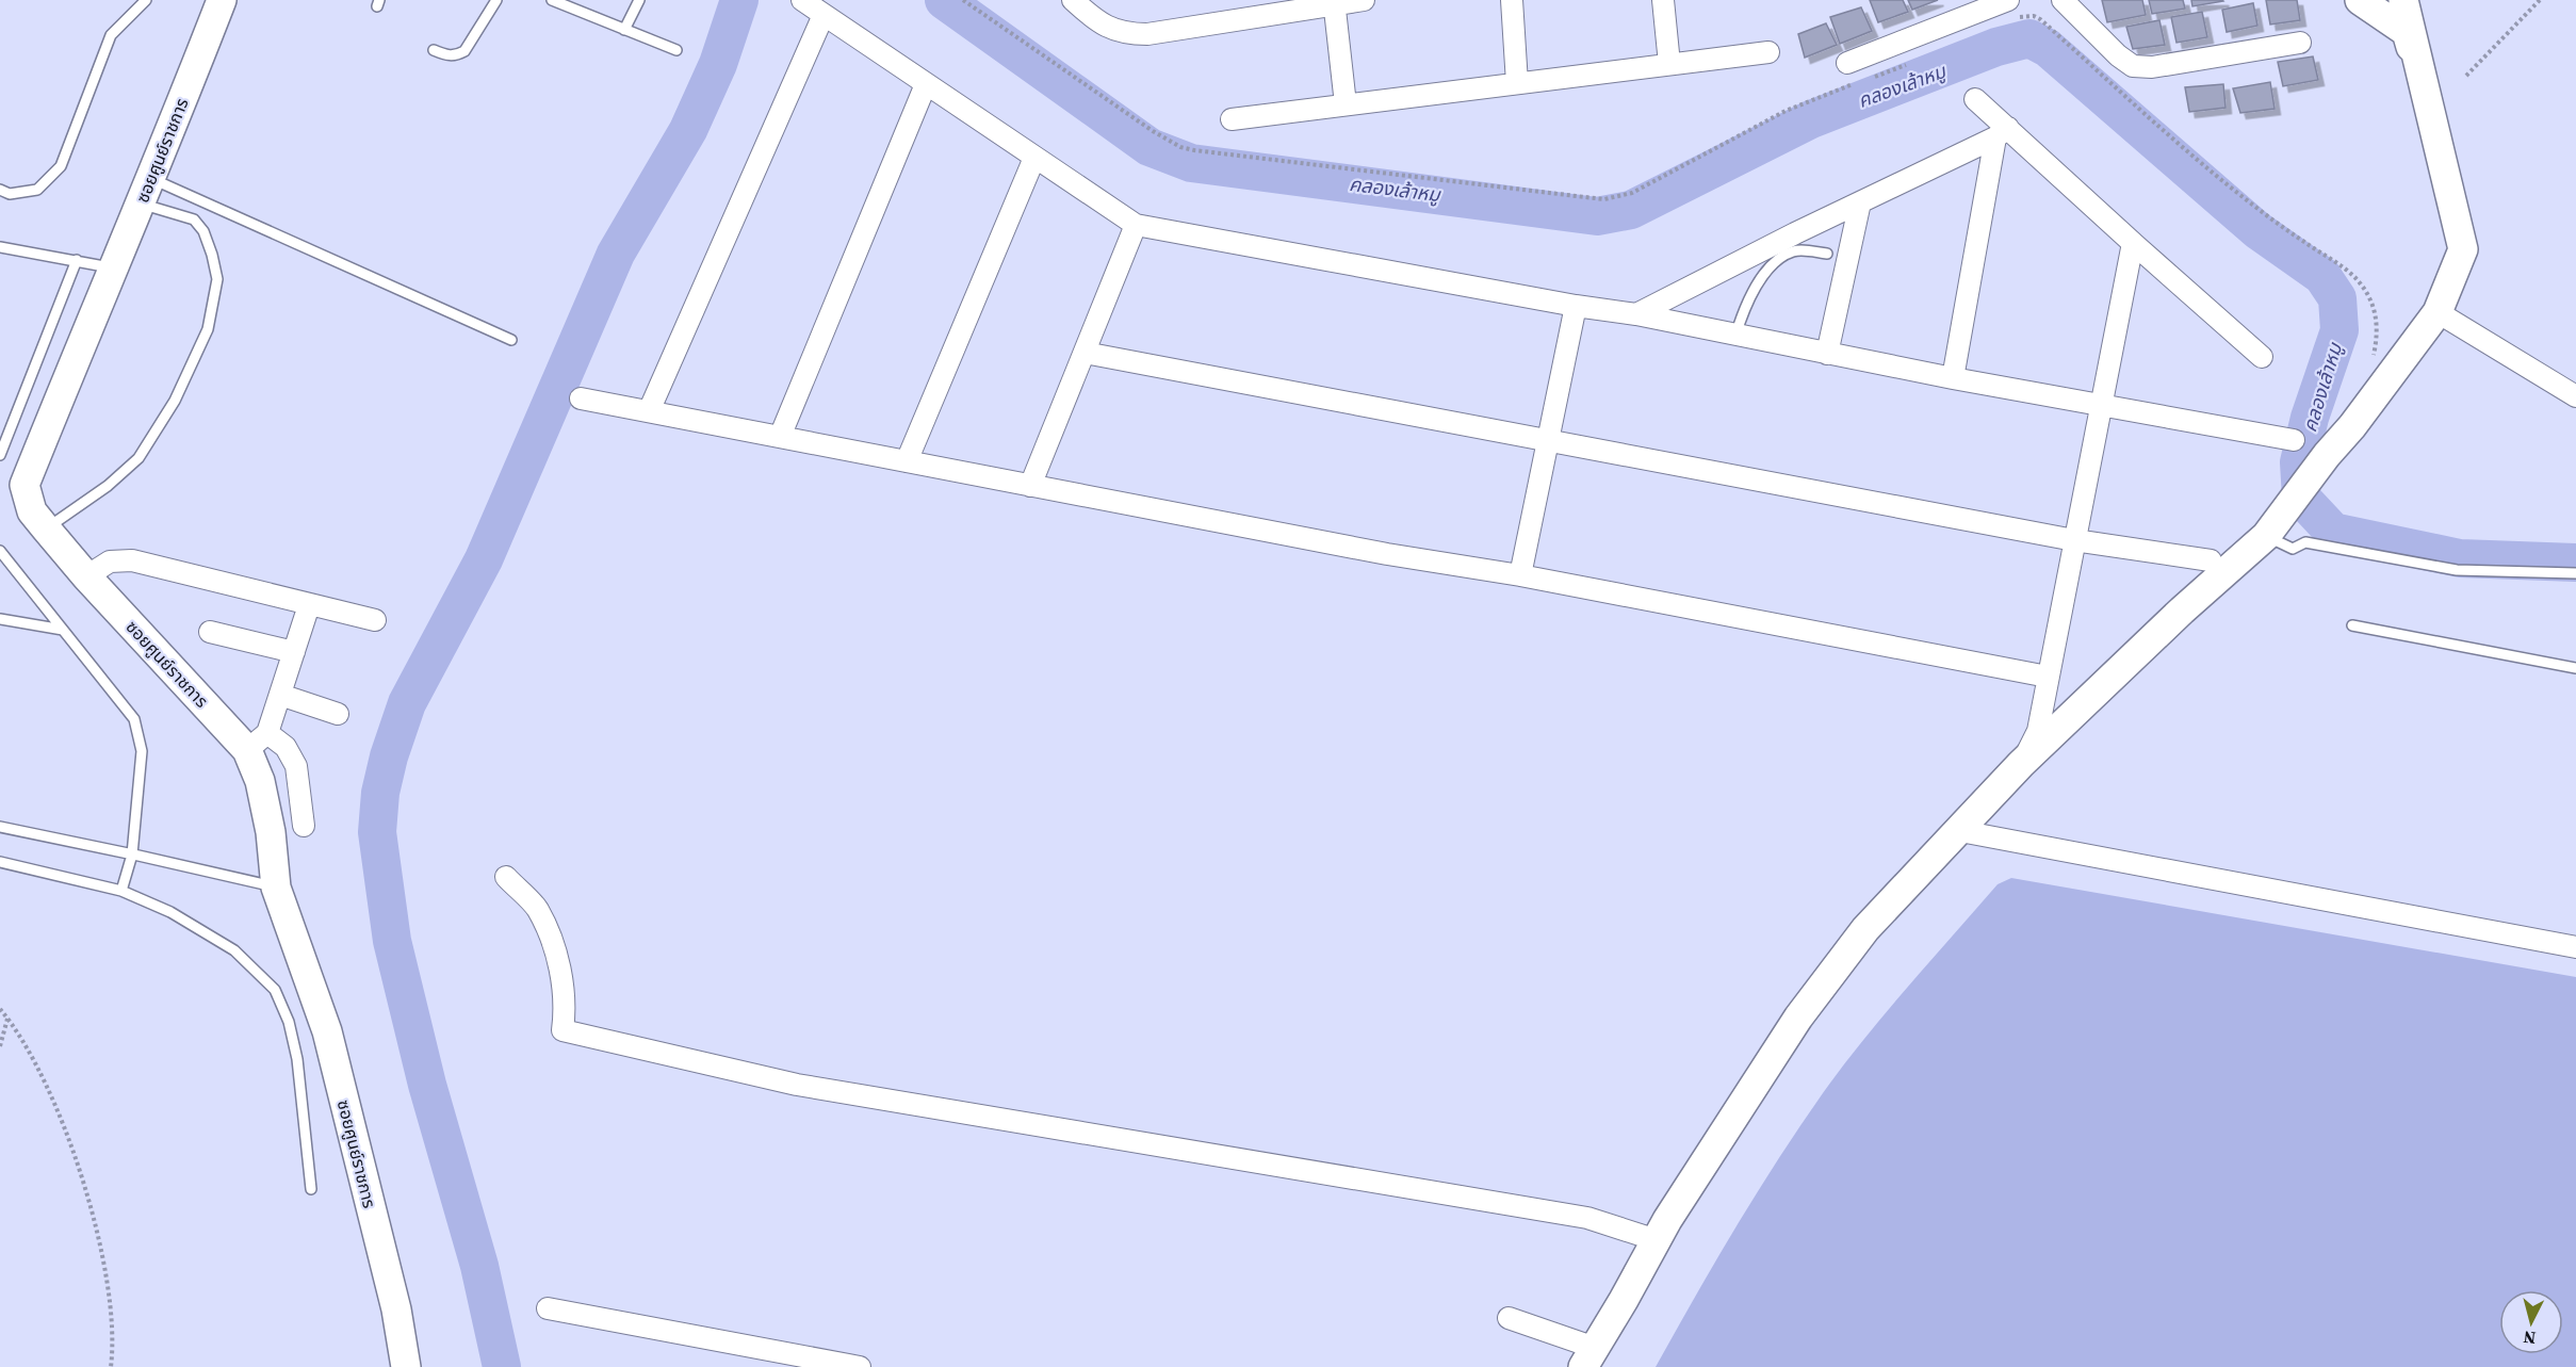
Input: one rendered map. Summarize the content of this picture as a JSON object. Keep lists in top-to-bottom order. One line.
{"streets":{"street":["ซอยศูนย์ราชการ"]},"water":["คลองเล้าหมู"],"north":"bottom"}
